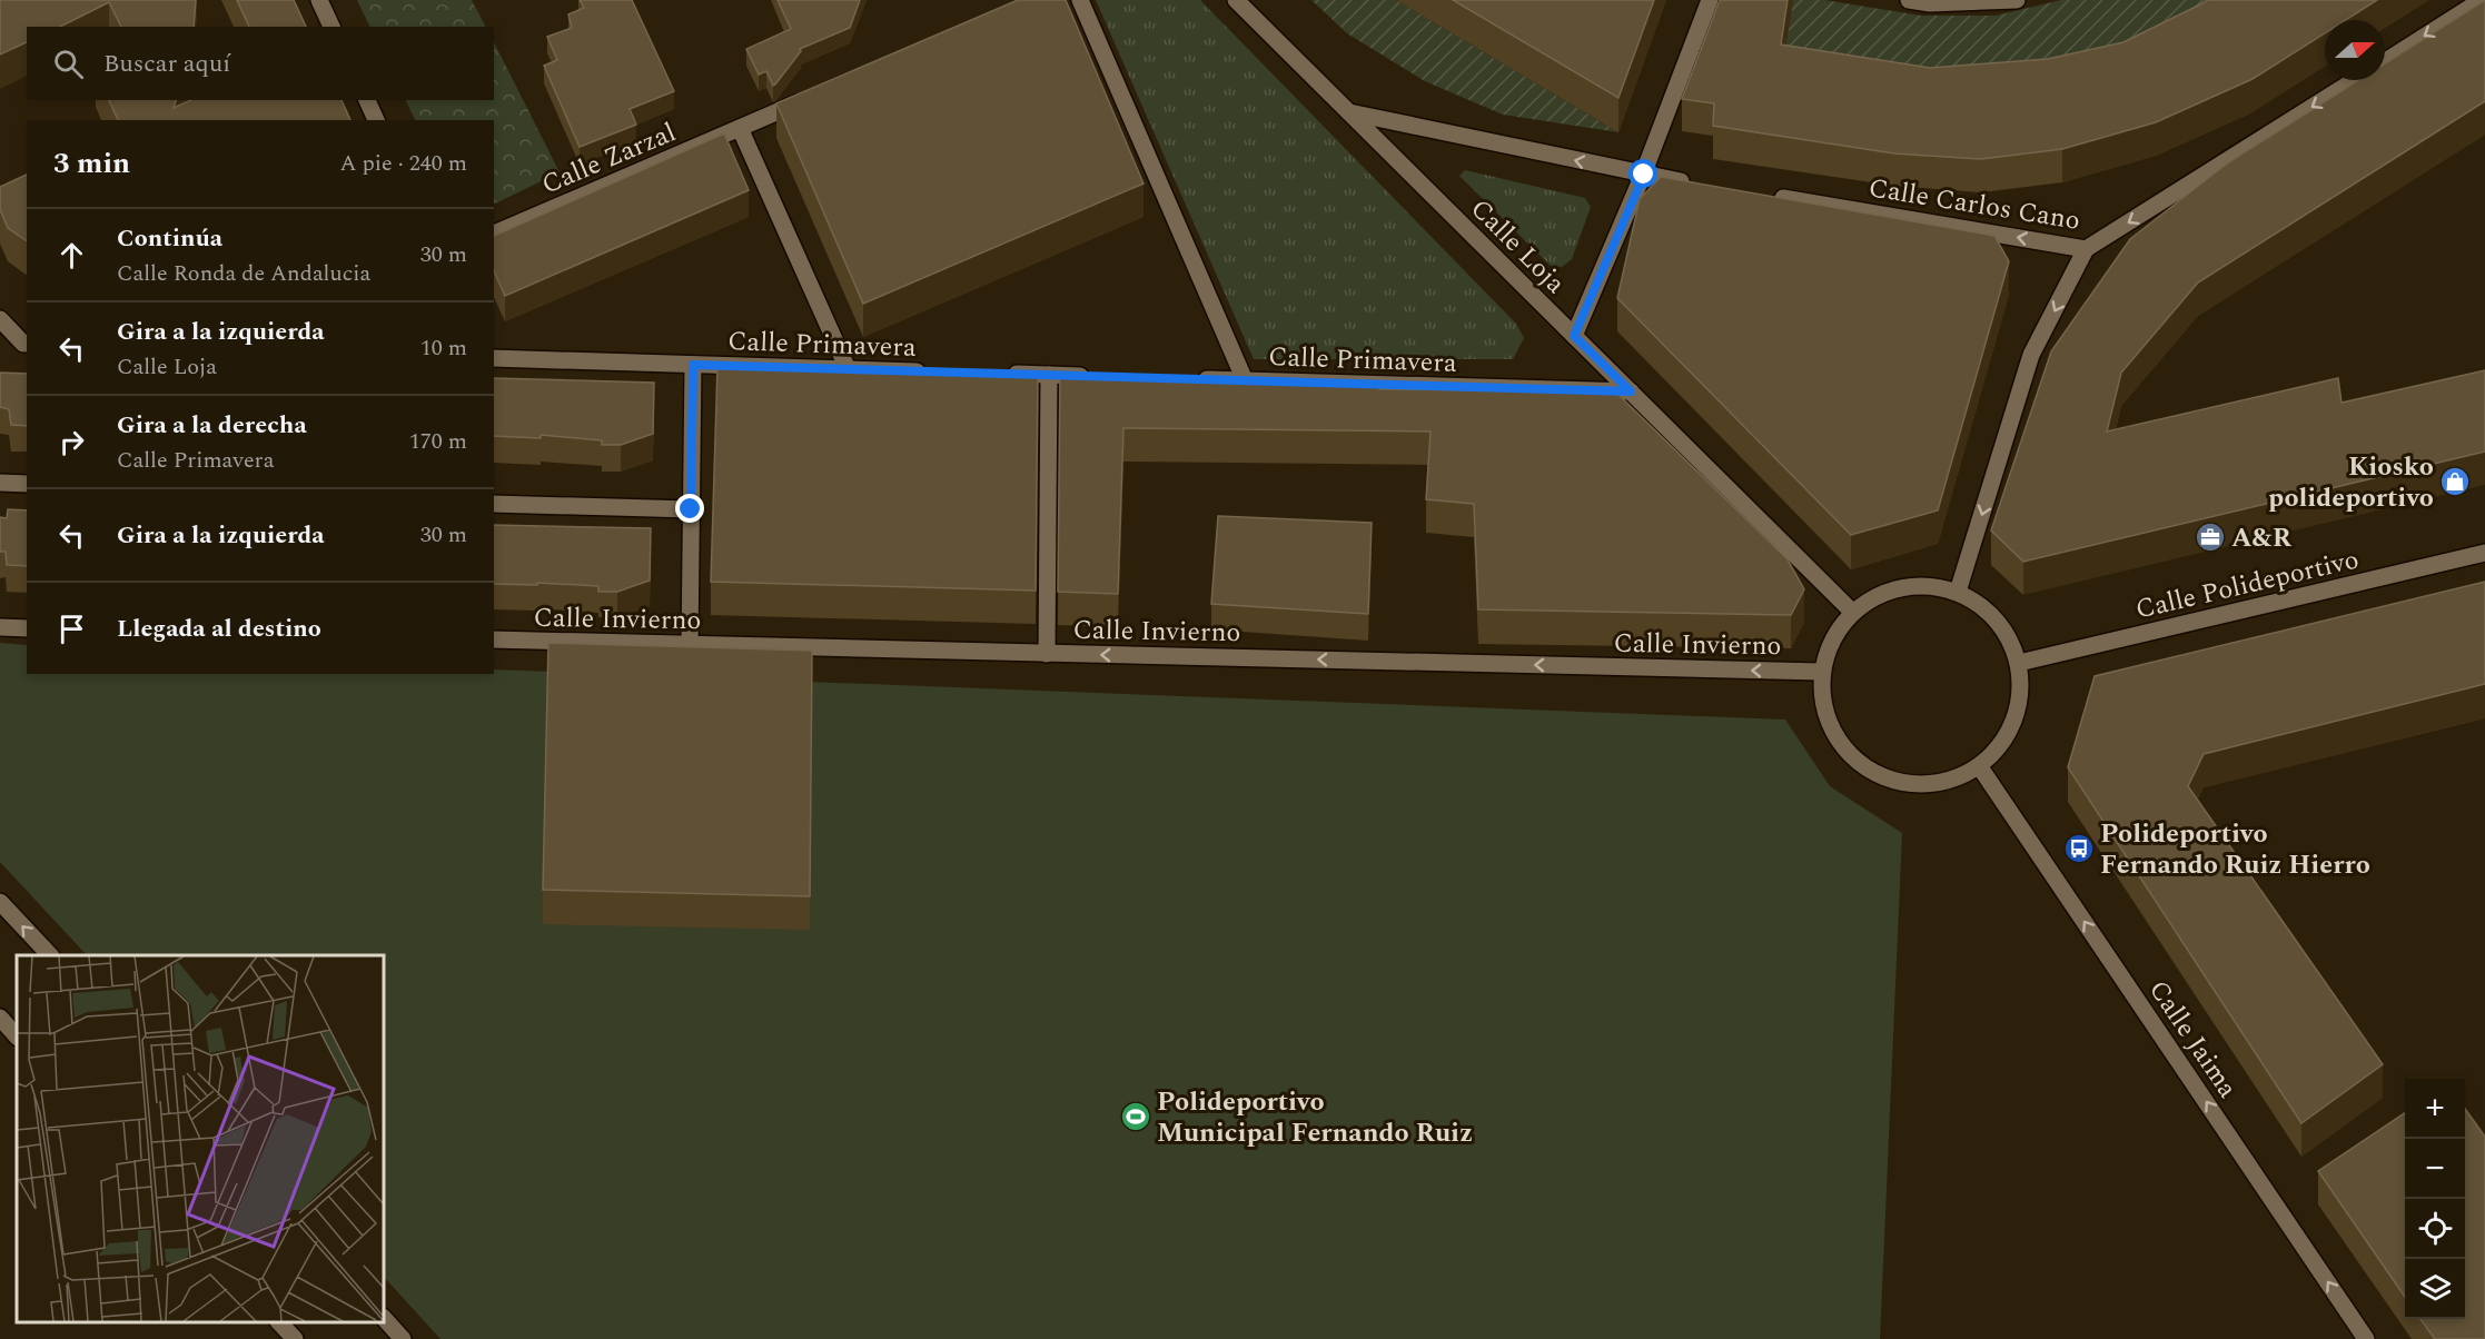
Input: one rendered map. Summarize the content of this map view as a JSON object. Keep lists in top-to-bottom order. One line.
{"streets":{"street":["Calle Zarzal","Calle Carlos Cano","Calle Loja","Calle Primavera","Calle Polideportivo","Calle Invierno","Calle Jaima"]},"crossings":[["Calle Loja","Calle Primavera"],["Calle Loja","Calle Polideportivo"],["Calle Loja","Calle Invierno"],["Calle Loja","Calle Jaima"],["Calle Polideportivo","Calle Invierno"],["Calle Polideportivo","Calle Jaima"],["Calle Invierno","Calle Jaima"]],"one_way":["Calle Carlos Cano","Calle Invierno","Calle Jaima"],"places":{"shop":["Kiosko polideportivo"],"office":["A&R"],"bus stop":["Polideportivo Fernando Ruiz Hierro"],"sports":["Polideportivo Municipal Fernando Ruiz"]},"north":"right","page":{"search":"Buscar aquí","heading":["3 min","A pie · 240 m"],"list":[["Continúa","Calle Ronda de Andalucia","30 m"],["Gira a la izquierda","Calle Loja","10 m"],["Gira a la derecha","Calle Primavera","170 m"],["Gira a la izquierda","30 m"],"Llegada al destino"],"map_buttons":["+","−"]}}
